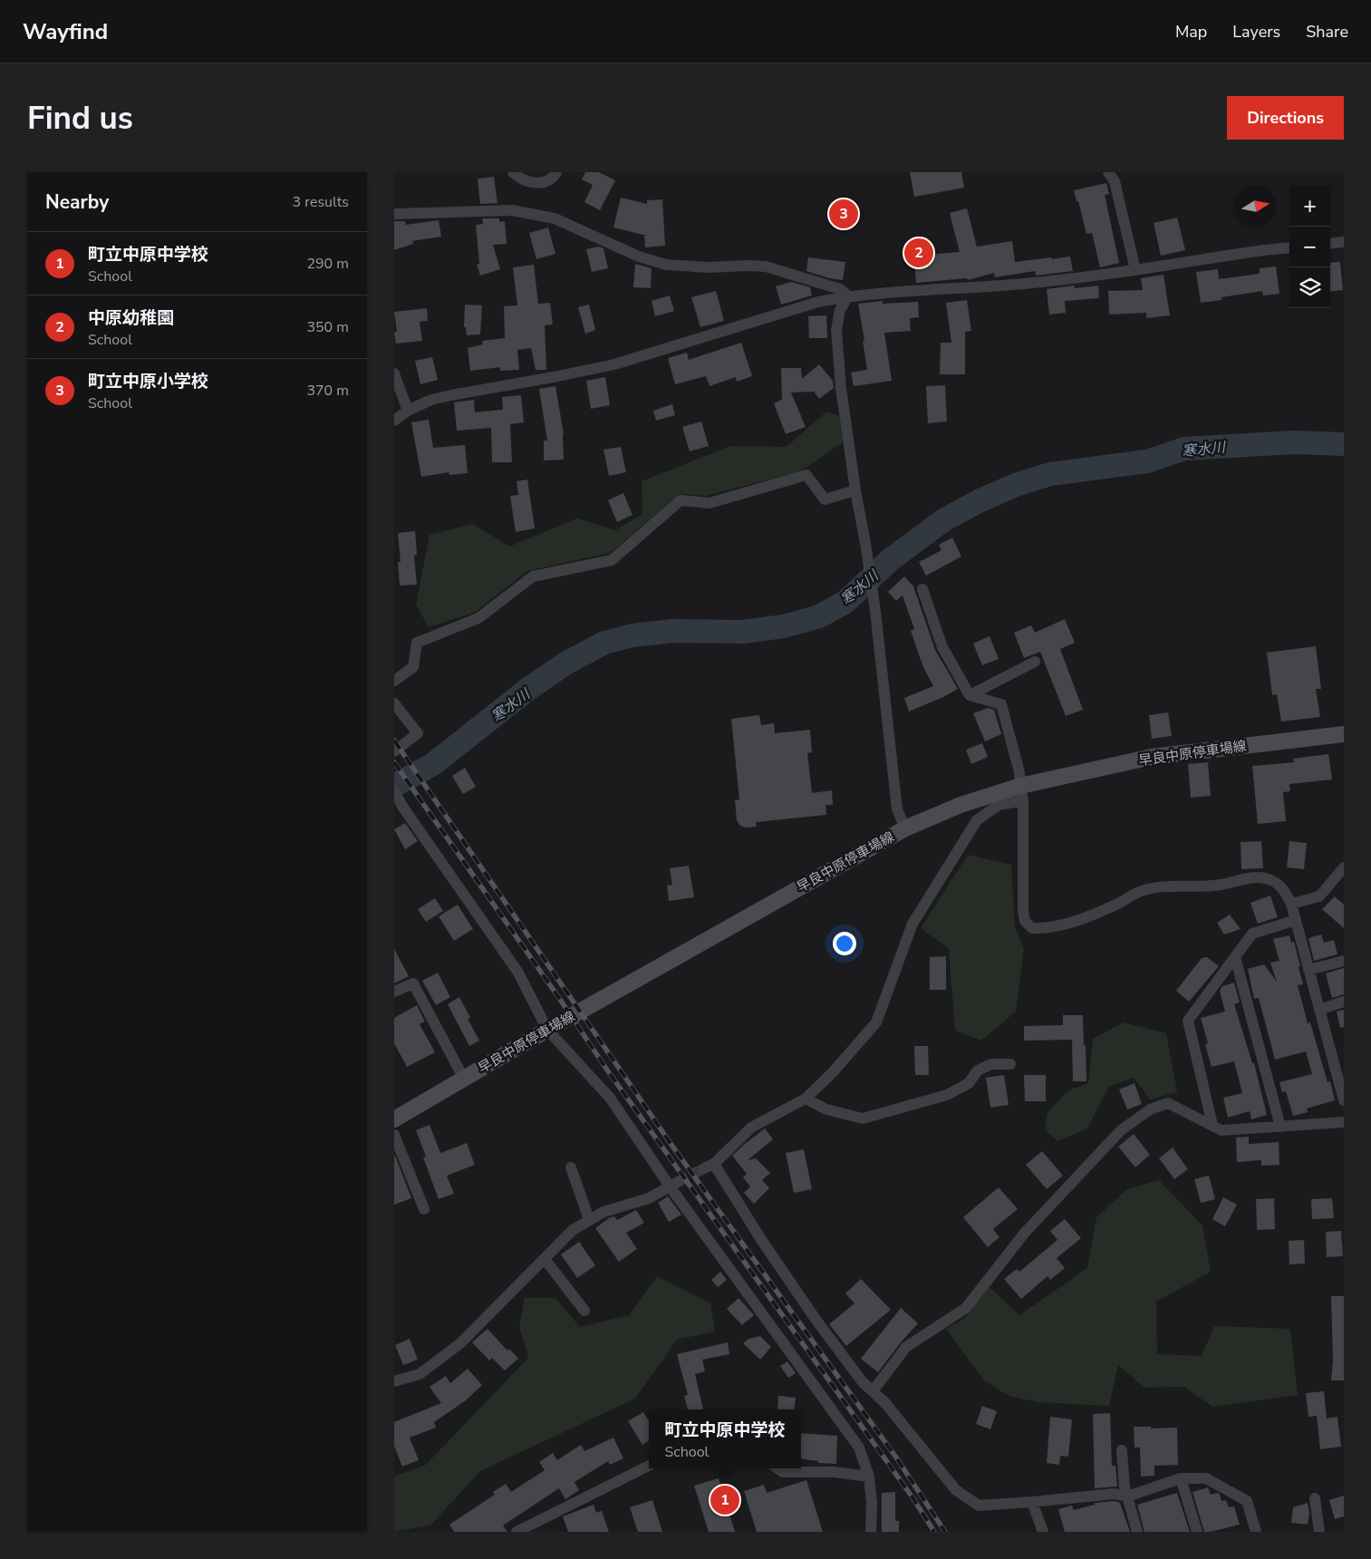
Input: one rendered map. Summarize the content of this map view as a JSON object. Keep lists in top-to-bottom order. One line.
{"streets":{"main road":["早良中原停車場線"]},"water":["寒水川"],"north":"right","page":{"header":"Wayfind","nav":["Map","Layers","Share"],"buttons":"Directions","title":"Find us","heading":["Nearby","3 results"],"map_buttons":["+","−"],"pins":["3","2","1"],"list":[{"mark":"1","name":"町立中原中学校","note":"School","value":"290 m"},{"mark":"2","name":"中原幼稚園","note":"School","value":"350 m"},{"mark":"3","name":"町立中原小学校","note":"School","value":"370 m"}],"popup":["町立中原中学校","School"]}}
